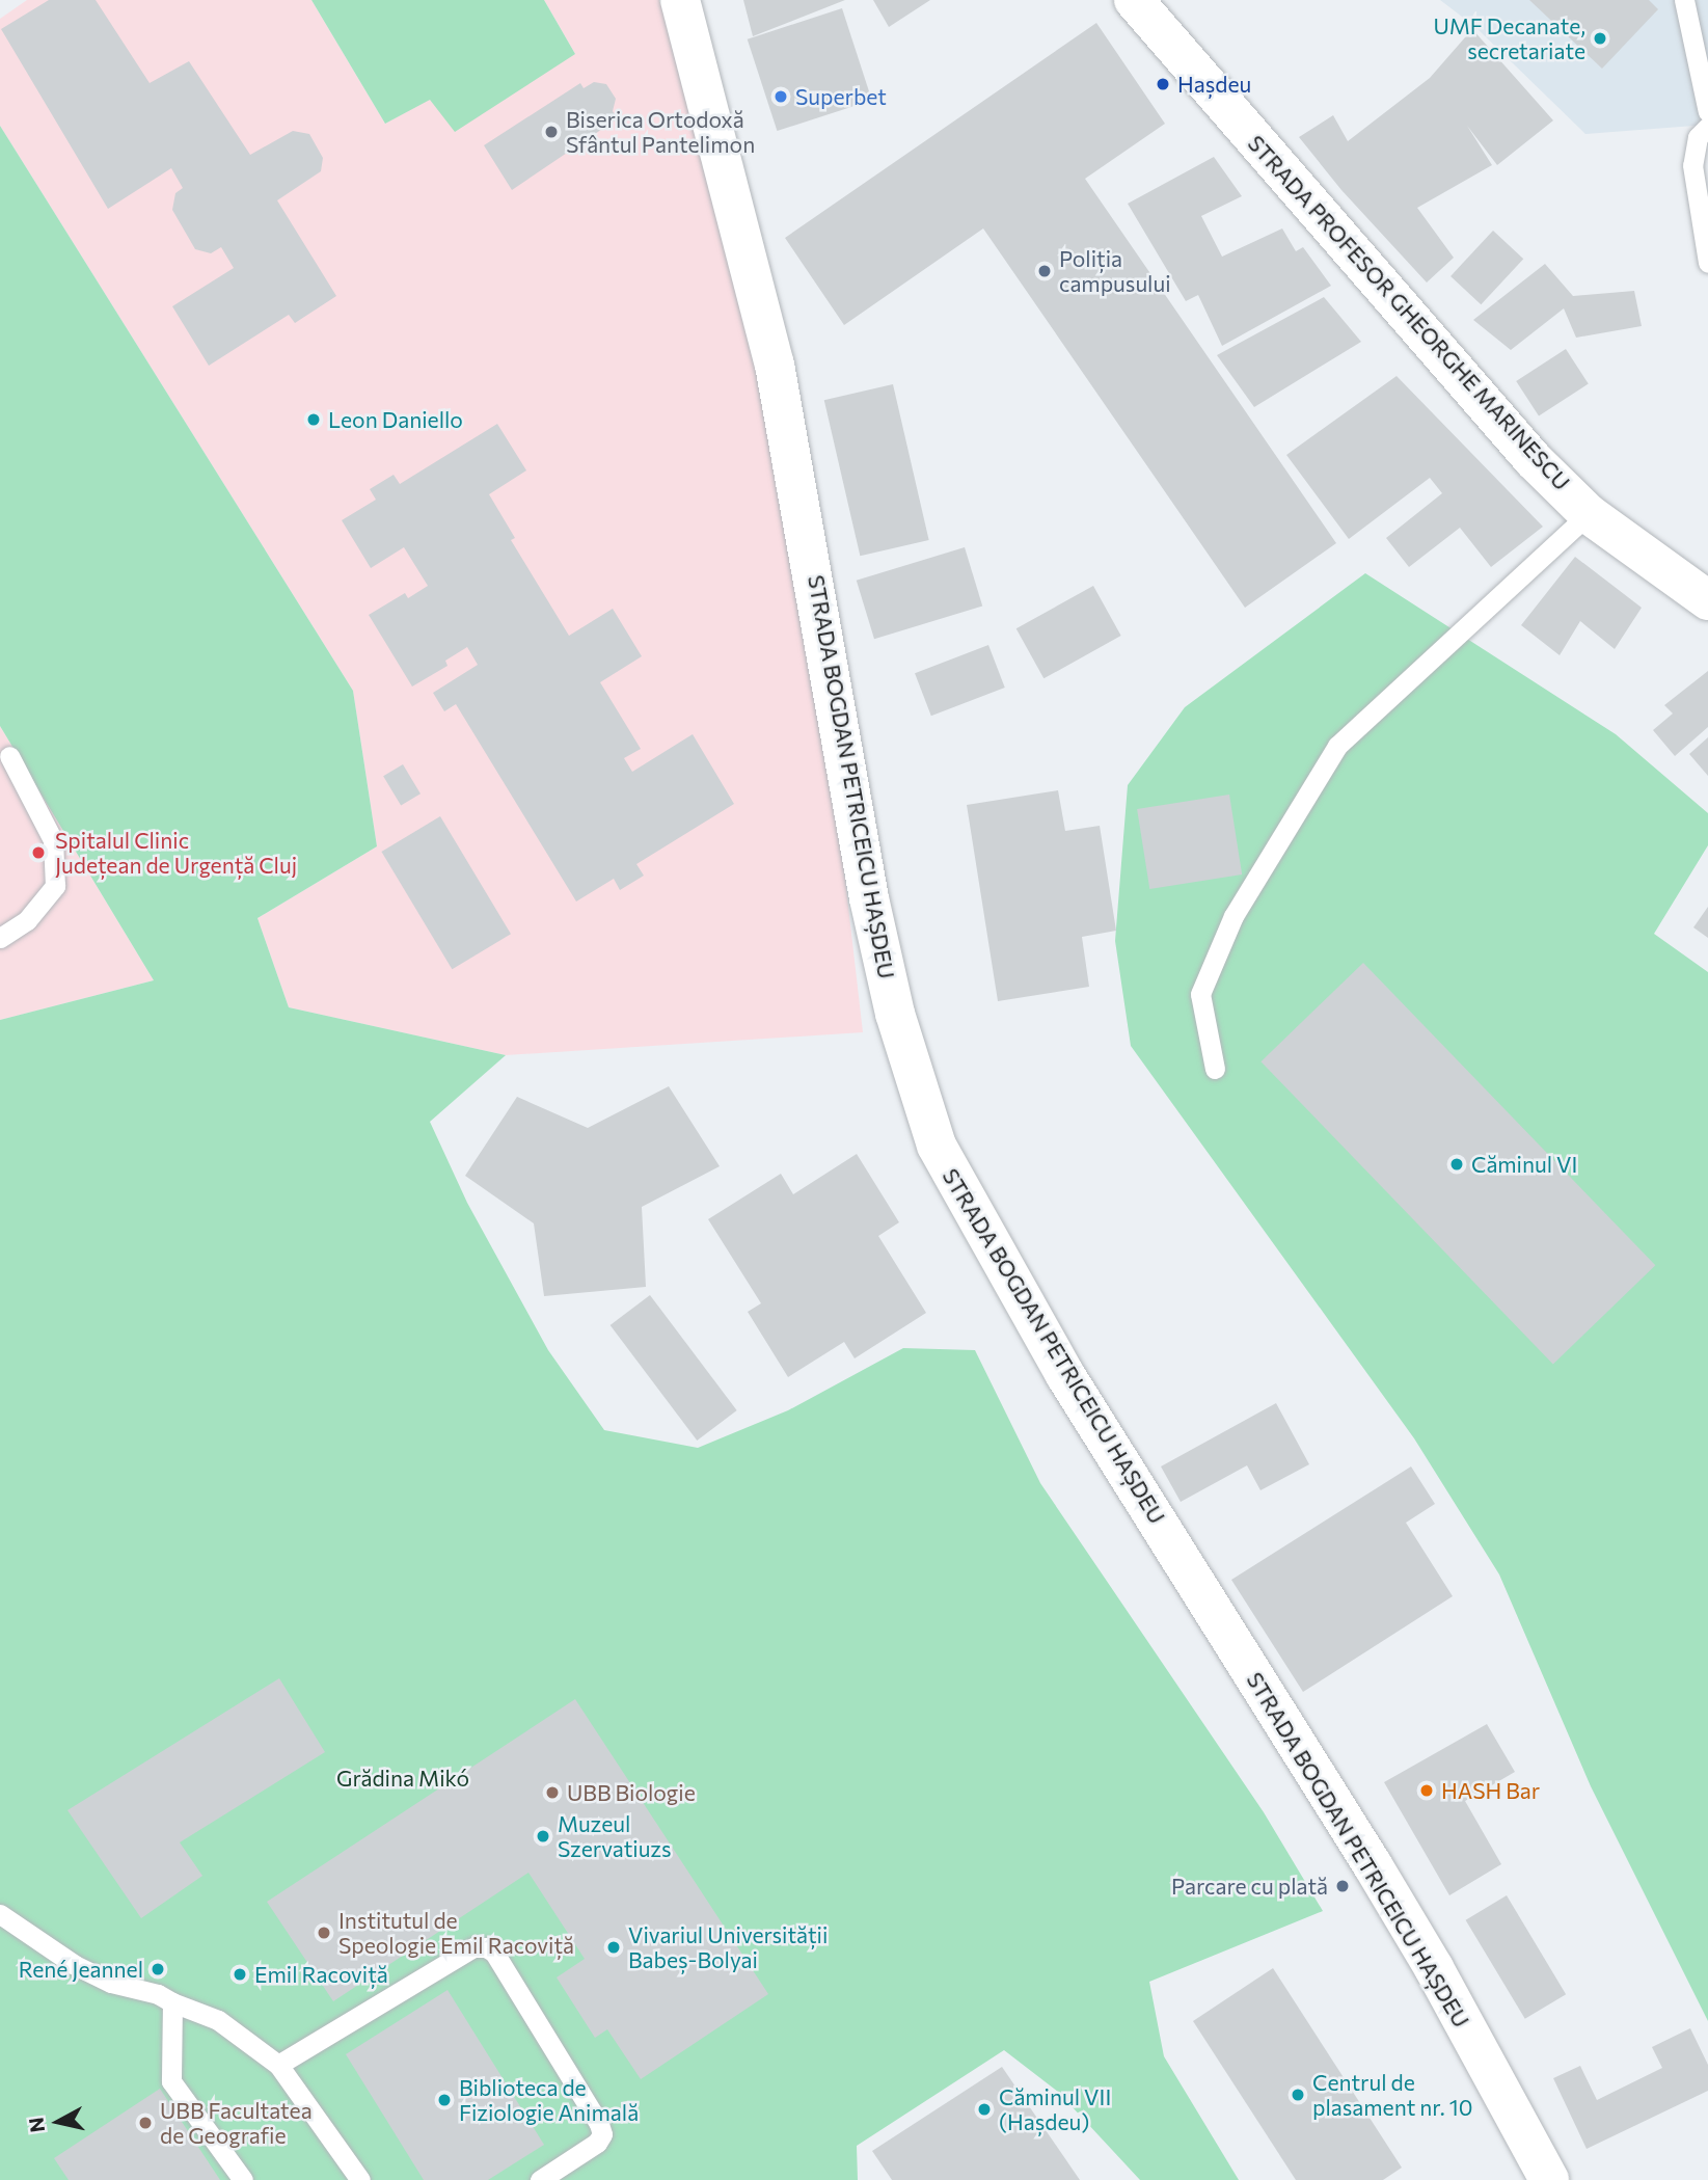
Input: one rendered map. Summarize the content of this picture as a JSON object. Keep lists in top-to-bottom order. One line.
{"streets":{"street":["STRADA PROFESOR GHEORGHE MARINESCU","STRADA BOGDAN PETRICEICU HAȘDEU"]},"parks":["Grădina Mikó"],"places":["UMF Decanate, secretariate","Hașdeu","Superbet","Biserica Ortodoxă Sfântul Pantelimon","Poliția campusului","Leon Daniello","Spitalul Clinic Județean de Urgență Cluj","Căminul VI","HASH Bar","UBB Biologie","Muzeul Szervatiuzs","Parcare cu plată","Institutul de Speologie Emil Racoviță","Vivariul Universității Babeș-Bolyai","René Jeannel","Emil Racoviță","Centrul de plasament nr. 10","Biblioteca de Fiziologie Animală","Căminul VII (Hașdeu)","UBB Facultatea de Geografie"],"north":"left"}
